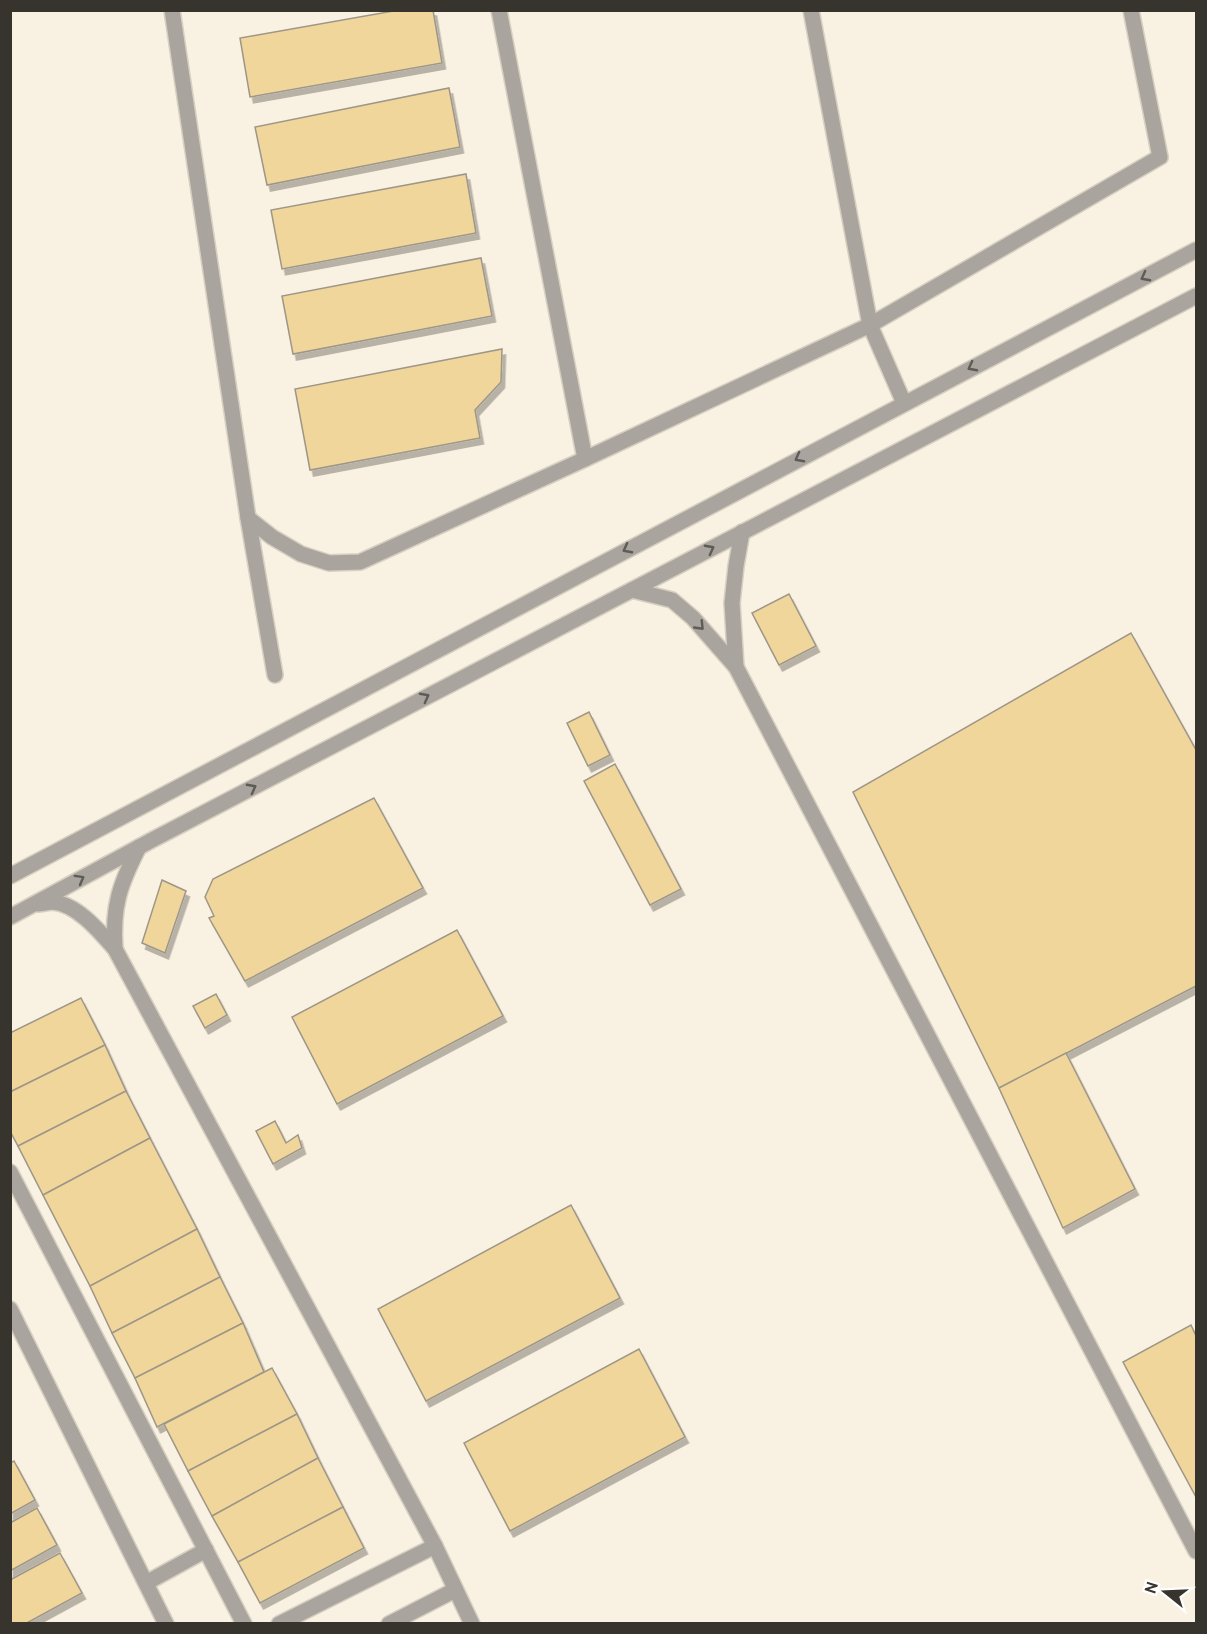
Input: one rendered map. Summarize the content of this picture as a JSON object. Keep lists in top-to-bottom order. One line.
{"north":"left"}
